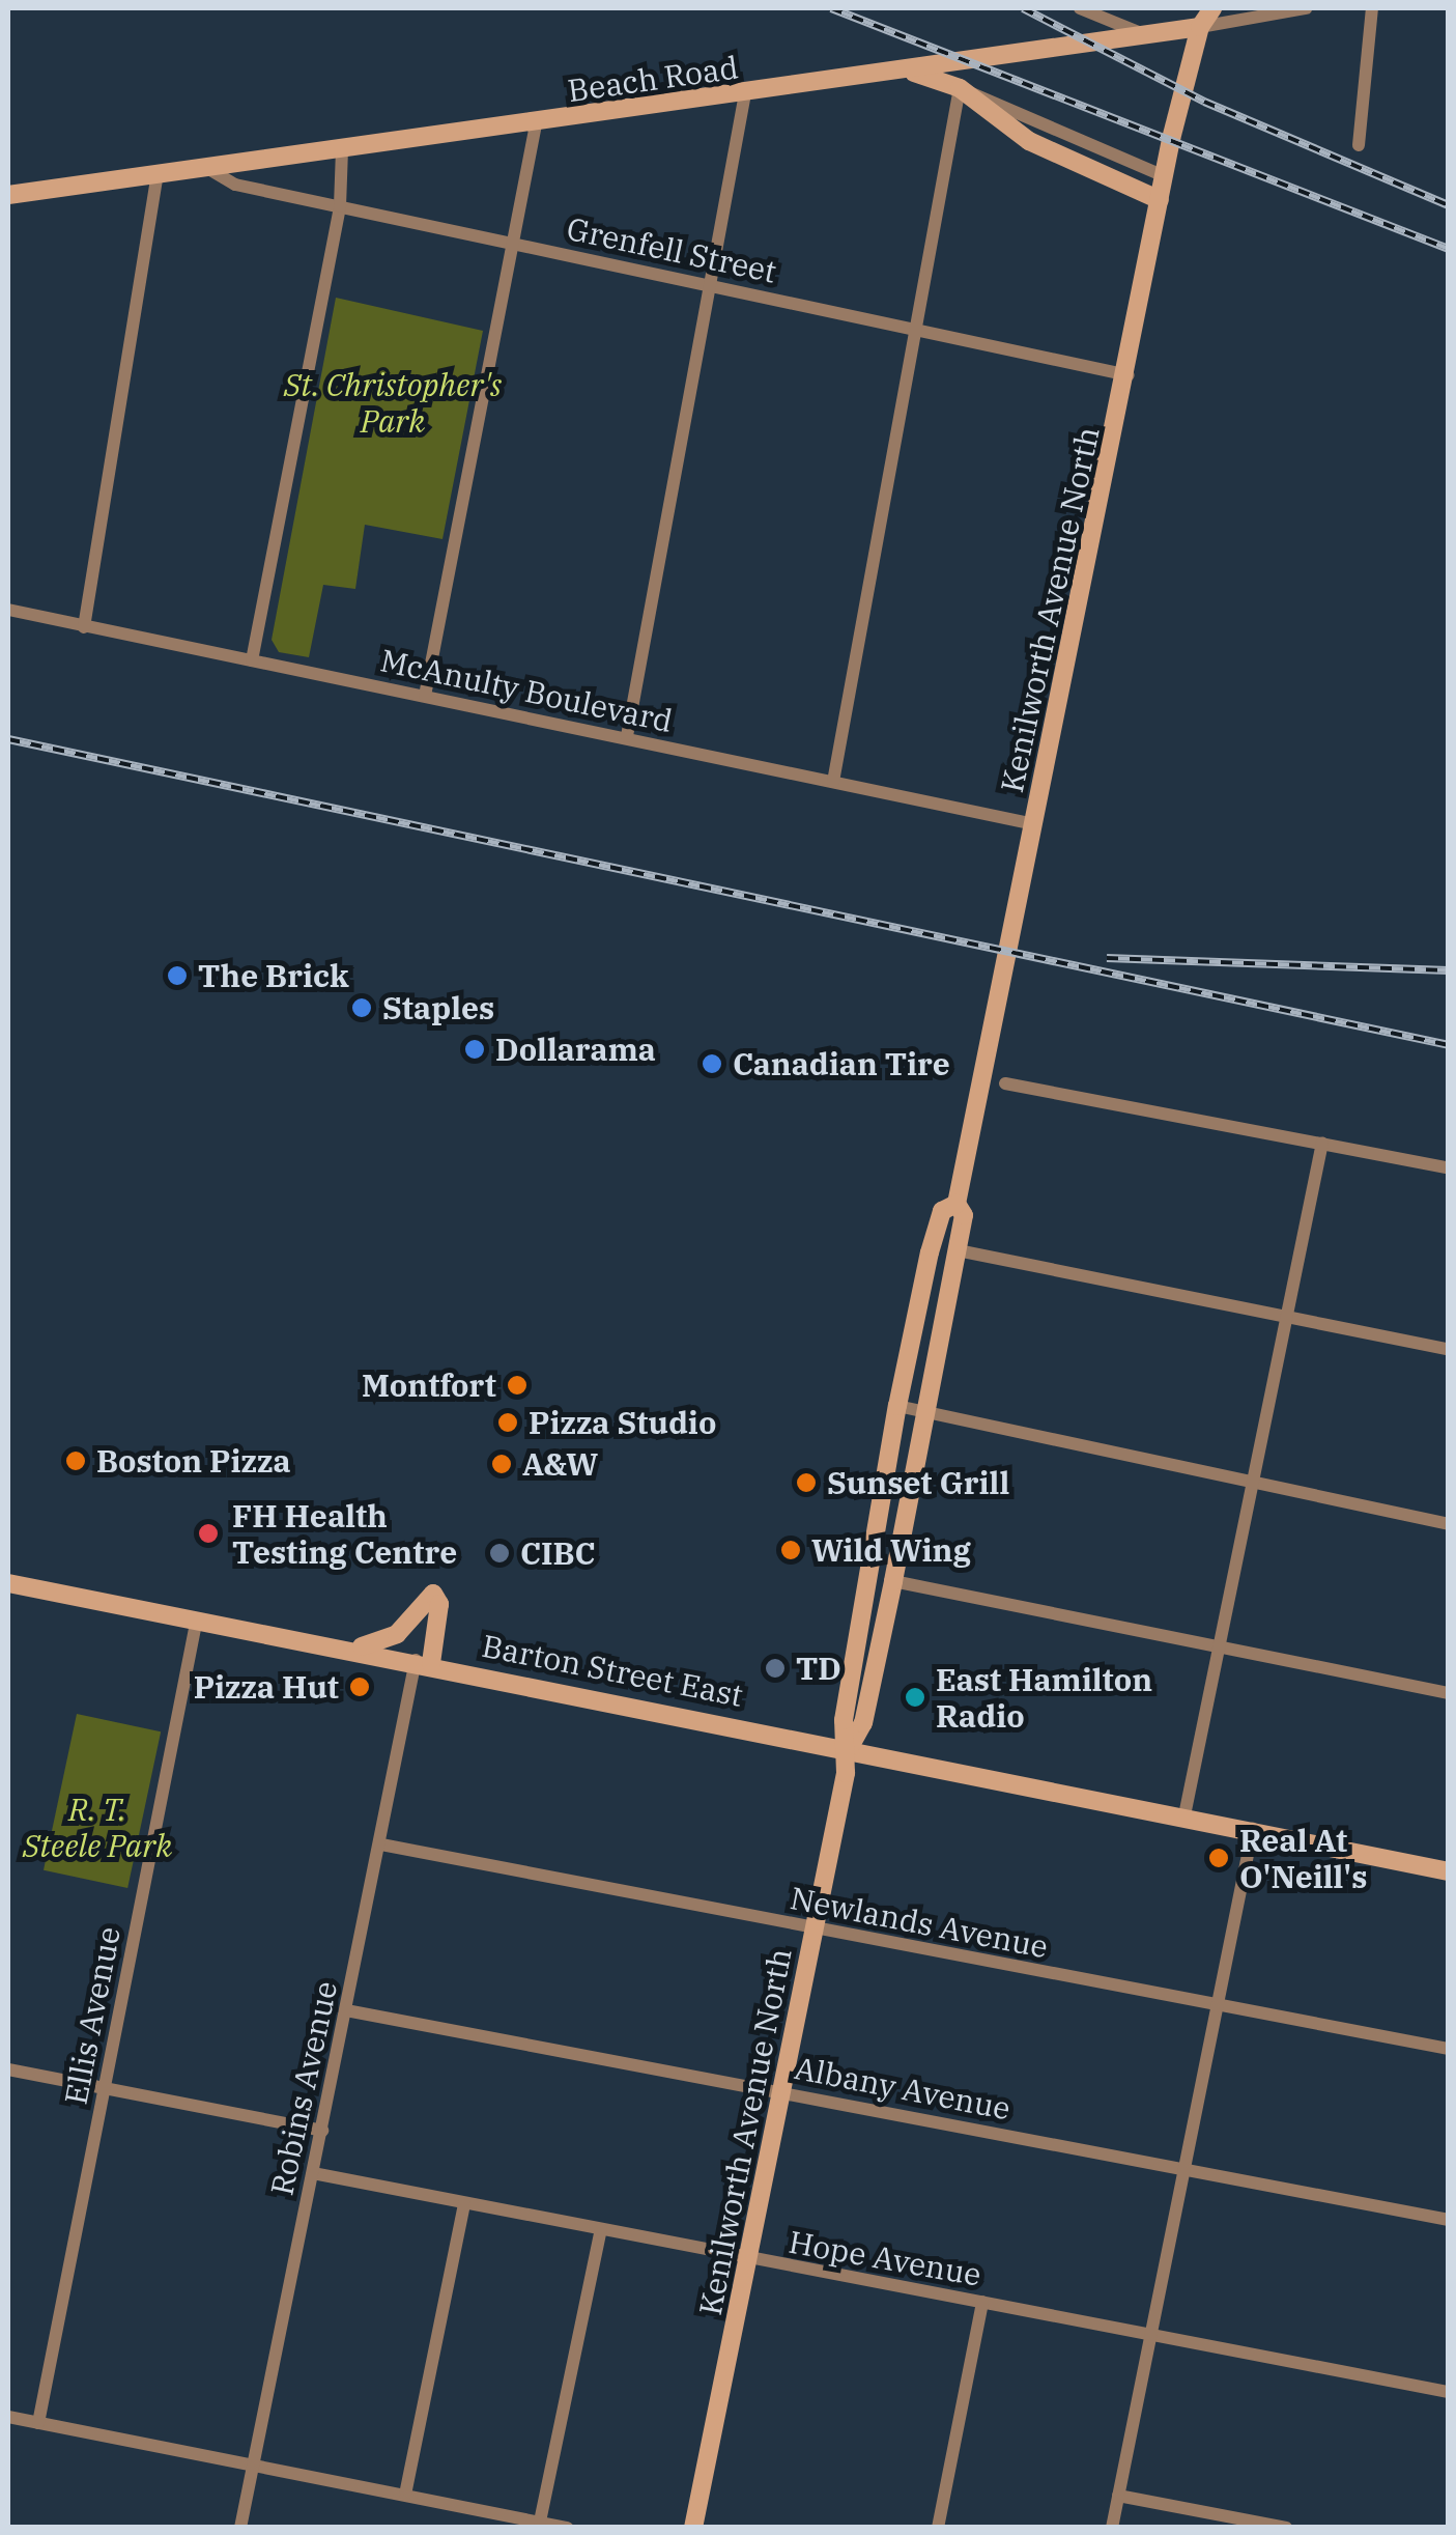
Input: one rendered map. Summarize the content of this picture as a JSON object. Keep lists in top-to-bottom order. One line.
{"streets":{"main road":["Beach Road","Kenilworth Avenue North","Barton Street East"],"street":["Grenfell Street","McAnulty Boulevard","Newlands Avenue","Ellis Avenue","Robins Avenue","Albany Avenue","Hope Avenue"]},"crossings":[["Beach Road","Grenfell Street"],["Beach Road","Kenilworth Avenue North"],["Grenfell Street","Kenilworth Avenue North"],["Kenilworth Avenue North","McAnulty Boulevard"],["Kenilworth Avenue North","Barton Street East"],["Kenilworth Avenue North","Newlands Avenue"],["Kenilworth Avenue North","Albany Avenue"],["Kenilworth Avenue North","Hope Avenue"],["Barton Street East","Ellis Avenue"],["Barton Street East","Robins Avenue"],["Newlands Avenue","Robins Avenue"],["Robins Avenue","Albany Avenue"],["Robins Avenue","Hope Avenue"]],"parks":["St. Christopher's Park","R. T. Steele Park"],"places":["The Brick","Staples","Dollarama","Canadian Tire","Montfort","Pizza Studio","Boston Pizza","A&W","Sunset Grill","FH Health Testing Centre","Wild Wing","CIBC","TD","Pizza Hut","East Hamilton Radio","Real At O'Neill's"]}
